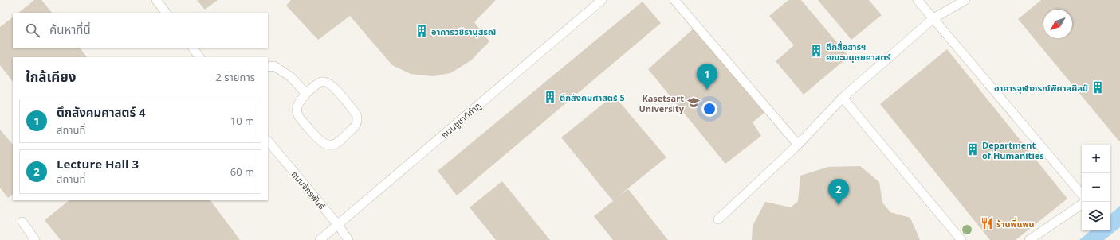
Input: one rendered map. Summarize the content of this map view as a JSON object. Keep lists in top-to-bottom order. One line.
{"streets":{"lane":["ถนนชูชาติกำภู","ถนนจักรพันธ์"]},"crossings":[["ถนนชูชาติกำภู","ถนนจักรพันธ์"]],"places":{"building":["อาคารวชิรานุสรณ์","ตึกสื่อสารฯ คณะมนุษยศาสตร์","อาคารจุฬาภรณ์พิศาลศิลป์","ตึกสังคมศาสตร์ 5","Department of Humanities"],"school or university":["Kasetsart University"],"restaurant":["ร้านพี่แพน"]},"north":"bottom left","page":{"search":"ค้นหาที่นี่","heading":["ใกล้เคียง","2 รายการ"],"pins":["1","2"],"list":[{"mark":"1","name":"ตึกสังคมศาสตร์ 4","note":"สถานที่","value":"10 m"},{"mark":"2","name":"Lecture Hall 3","note":"สถานที่","value":"60 m"}],"map_buttons":["+","−"]}}
